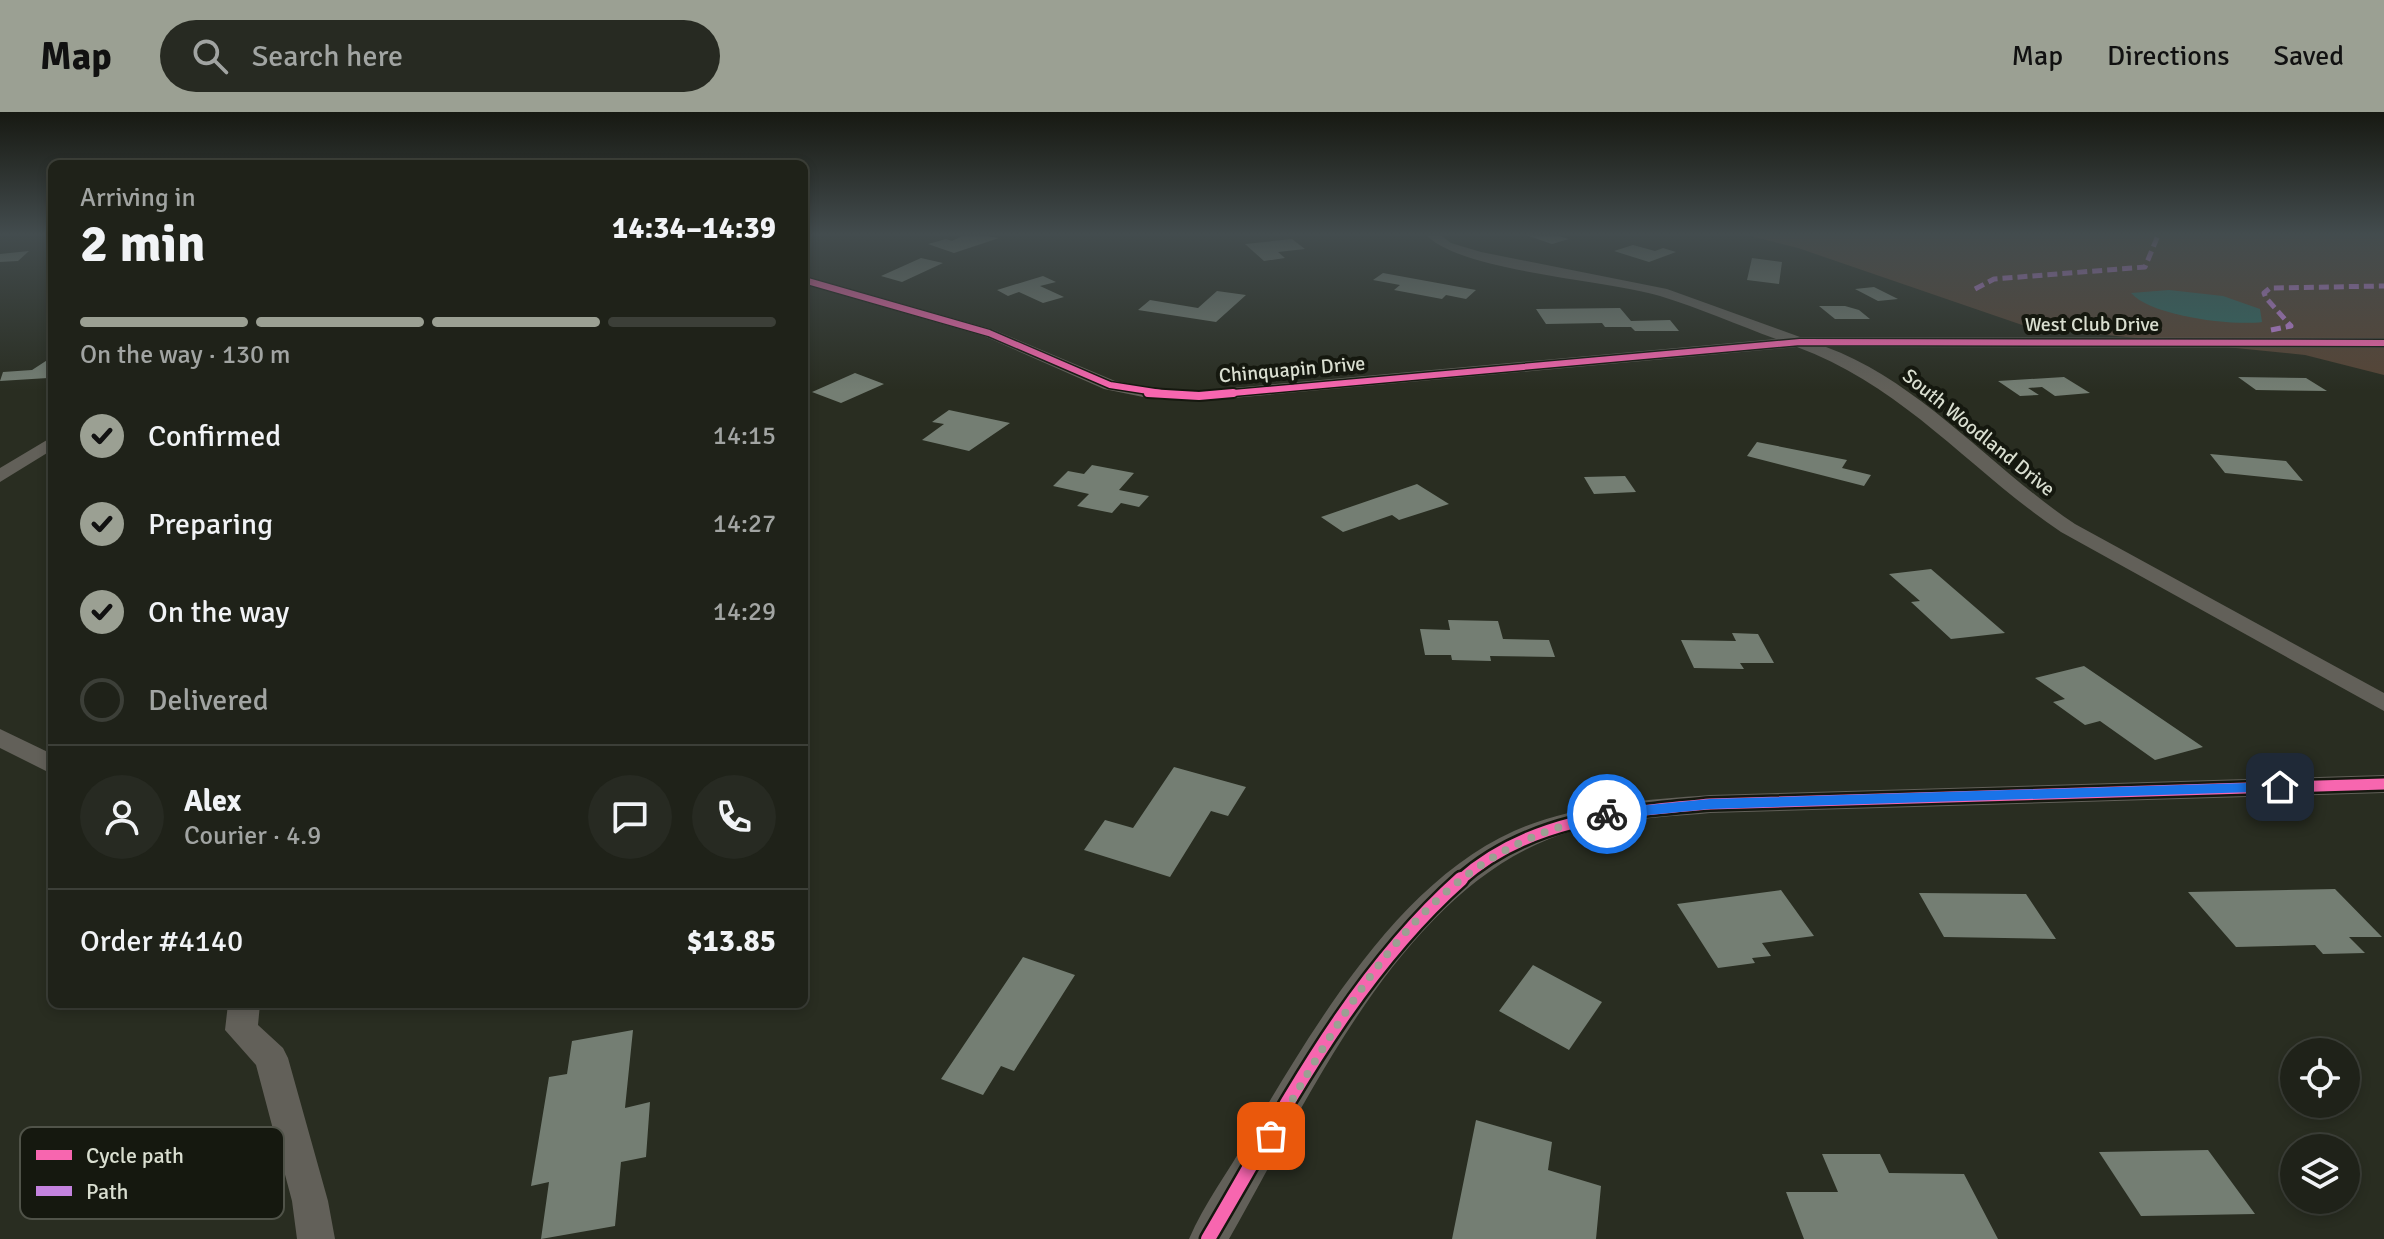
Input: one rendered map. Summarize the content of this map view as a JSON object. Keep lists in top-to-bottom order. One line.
{"streets":{"street":["West Club Drive","Chinquapin Drive","South Woodland Drive"]},"crossings":[["West Club Drive","Chinquapin Drive"],["West Club Drive","South Woodland Drive"],["Chinquapin Drive","South Woodland Drive"]],"legend":["Cycle path","Path"],"page":{"header":"Map","search":"Search here","nav":["Map","Directions","Saved"],"heading":["2 min","Arriving in","14:34–14:39"],"panel":["Alex","Courier · 4.9","Order #4140","$13.85"],"bar":"On the way · 130 m","list":[["Confirmed","14:15"],["Preparing","14:27"],["On the way","14:29"],"Delivered"]}}
